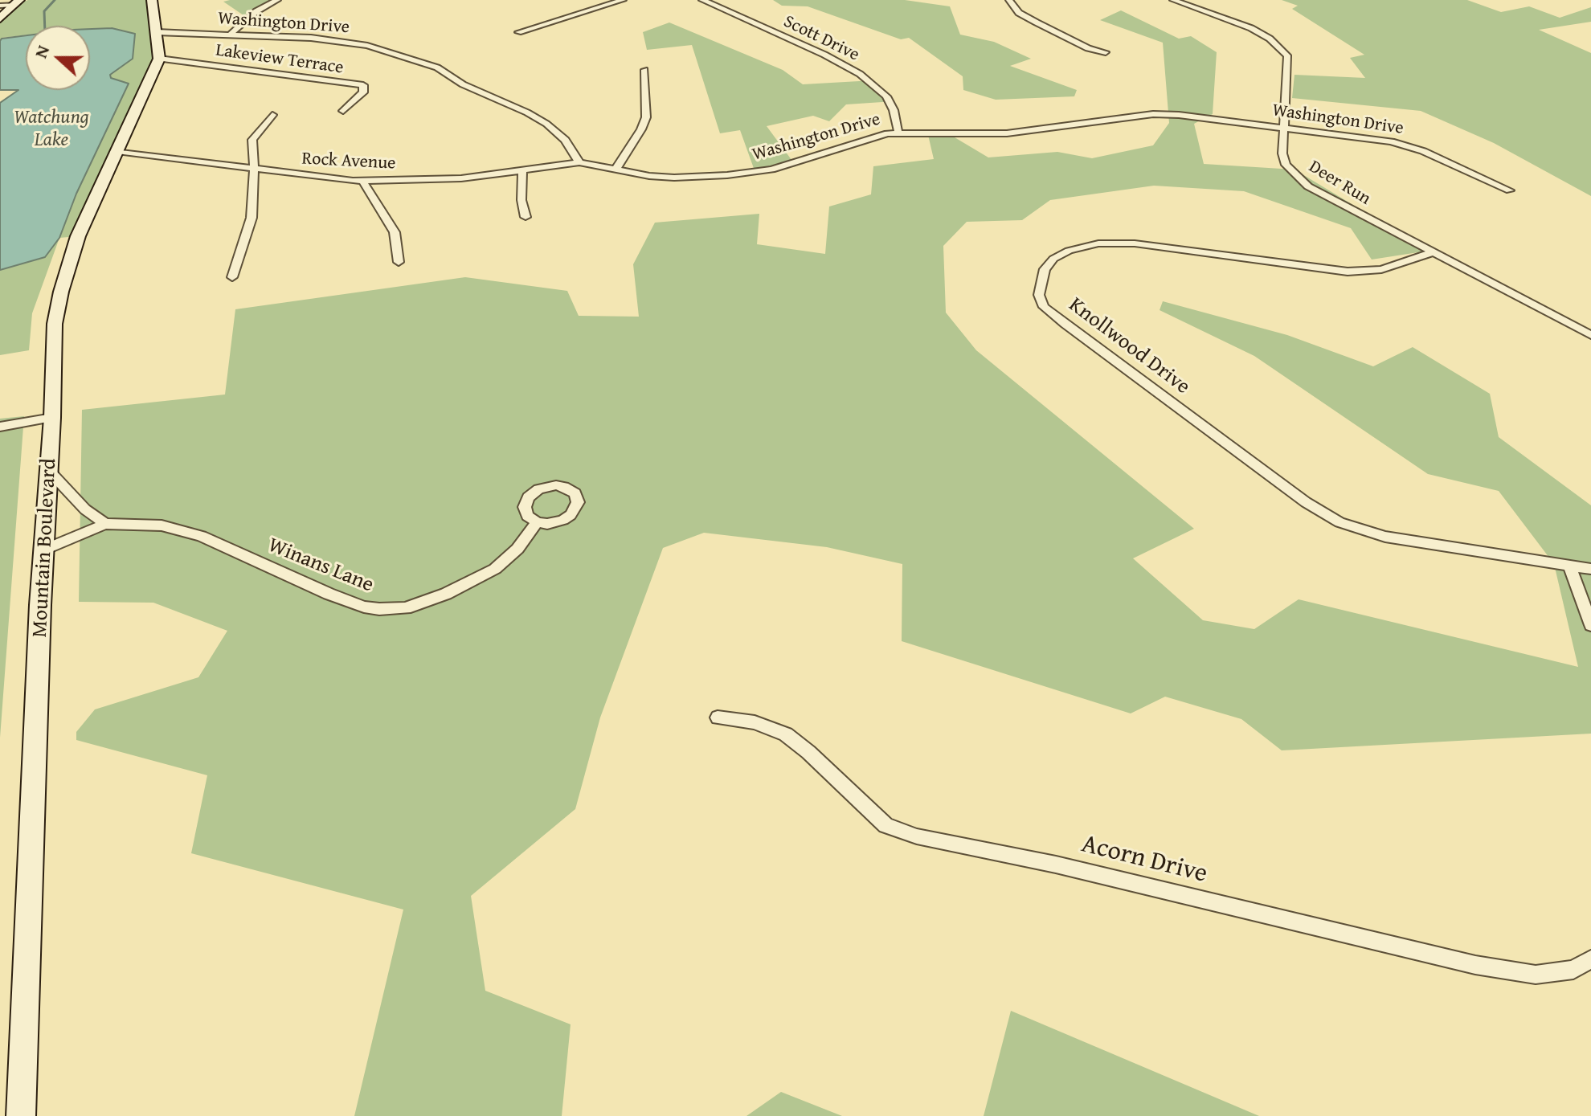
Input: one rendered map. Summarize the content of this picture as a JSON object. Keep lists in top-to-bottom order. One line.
{"streets":{"street":["Washington Drive","Scott Drive","Lakeview Terrace","Rock Avenue","Deer Run","Knollwood Drive","Mountain Boulevard","Winans Lane","Acorn Drive"]},"crossings":[["Washington Drive","Scott Drive"],["Washington Drive","Rock Avenue"],["Washington Drive","Deer Run"],["Washington Drive","Mountain Boulevard"],["Lakeview Terrace","Mountain Boulevard"],["Rock Avenue","Mountain Boulevard"],["Deer Run","Knollwood Drive"],["Mountain Boulevard","Winans Lane"]],"water":["Watchung Lake"],"north":"left"}
